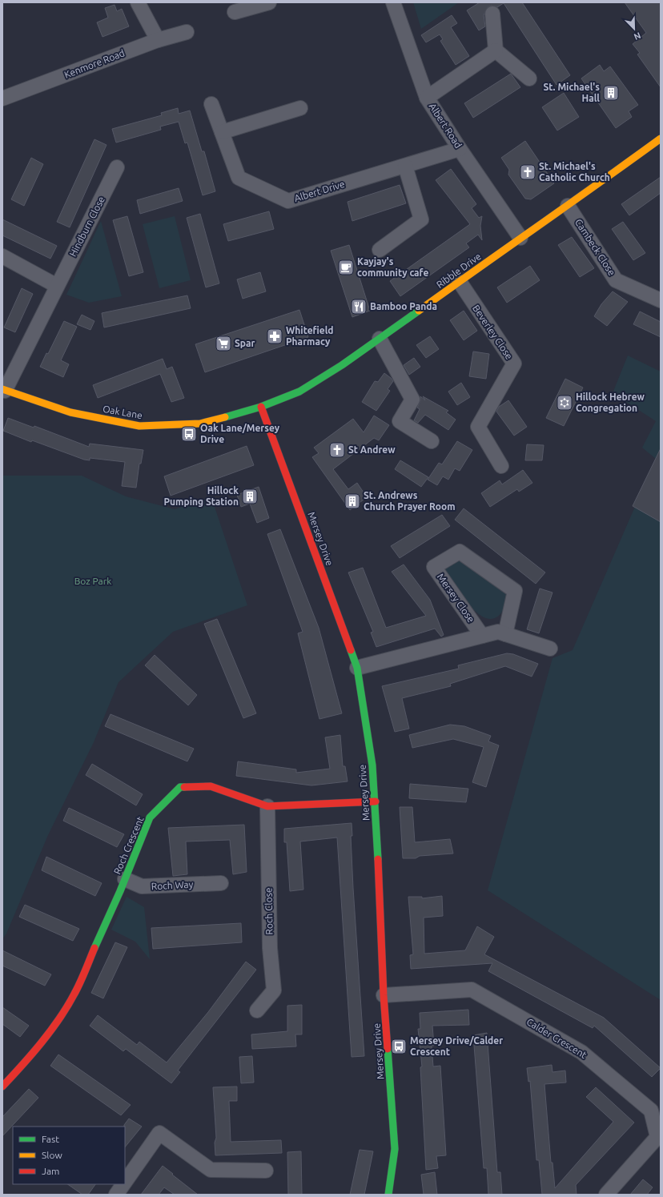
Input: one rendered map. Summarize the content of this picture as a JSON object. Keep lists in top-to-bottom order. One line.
{"streets":{"street":["Kenmore Road","Albert Road","Albert Drive","Hindburn Close","Cambeck Close","Ribble Drive","Beverley Close","Oak Lane","Mersey Drive","Mersey Close","Roch Crescent","Roch Way","Roch Close","Calder Crescent"]},"crossings":[["Albert Road","Albert Drive"],["Albert Road","Ribble Drive"],["Hindburn Close","Oak Lane"],["Cambeck Close","Ribble Drive"],["Ribble Drive","Beverley Close"],["Ribble Drive","Oak Lane"],["Ribble Drive","Mersey Drive"],["Oak Lane","Mersey Drive"],["Mersey Drive","Roch Crescent"],["Mersey Drive","Calder Crescent"],["Roch Crescent","Roch Way"],["Roch Crescent","Roch Close"]],"parks":["Boz Park"],"places":{"building":["St. Michael's Hall","Hillock Pumping Station","St. Andrews Church Prayer Room"],"church":["St. Michael's Catholic Church","St Andrew"],"cafe":["Kayjay's community cafe"],"restaurant":["Bamboo Panda"],"pharmacy":["Whitefield Pharmacy"],"supermarket":["Spar"],"synagogue":["Hillock Hebrew Congregation"],"bus stop":["Oak Lane/Mersey Drive","Mersey Drive/Calder Crescent"]},"legend":["Fast","Slow","Jam"],"north":"bottom right"}
